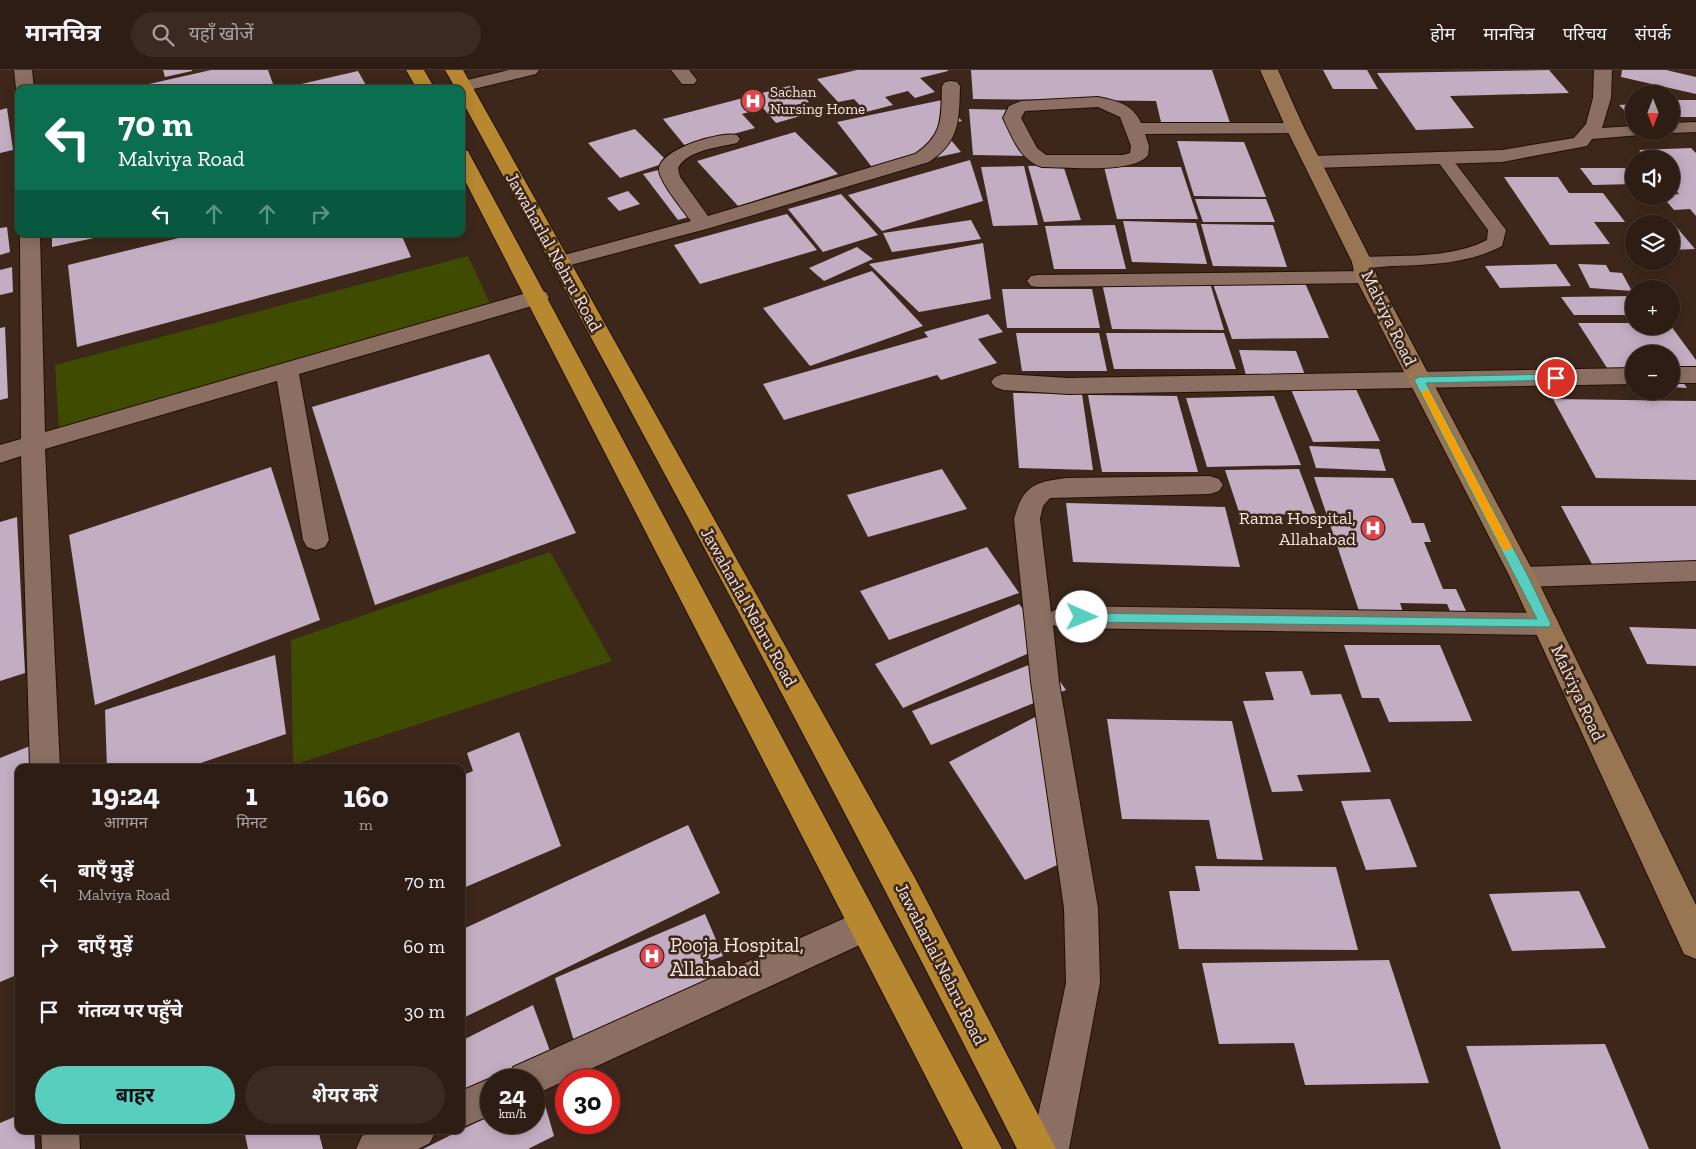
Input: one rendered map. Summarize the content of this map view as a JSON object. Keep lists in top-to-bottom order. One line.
{"streets":{"highway":["Jawaharlal Nehru Road"],"street":["Malviya Road"]},"places":{"hospital":["Sachan Nursing Home","Rama Hospital, Allahabad","Pooja Hospital, Allahabad"]},"north":"bottom","page":{"header":"मानचित्र","search":"यहाँ खोजें","nav":["होम","मानचित्र","परिचय","संपर्क"],"map_buttons":["+","−"],"turn":["70 m","Malviya Road"],"eta":["19:24","आगमन","1","मिनट","160","m"],"list":[{"name":"बाएँ मुड़ें","note":"Malviya Road","value":"70 m"},{"name":"दाएँ मुड़ें","value":"60 m"},{"name":"गंतव्य पर पहुँचे","value":"30 m"}],"buttons":["बाहर","शेयर करें"],"speed":"24 km/h","limit":"30"}}
